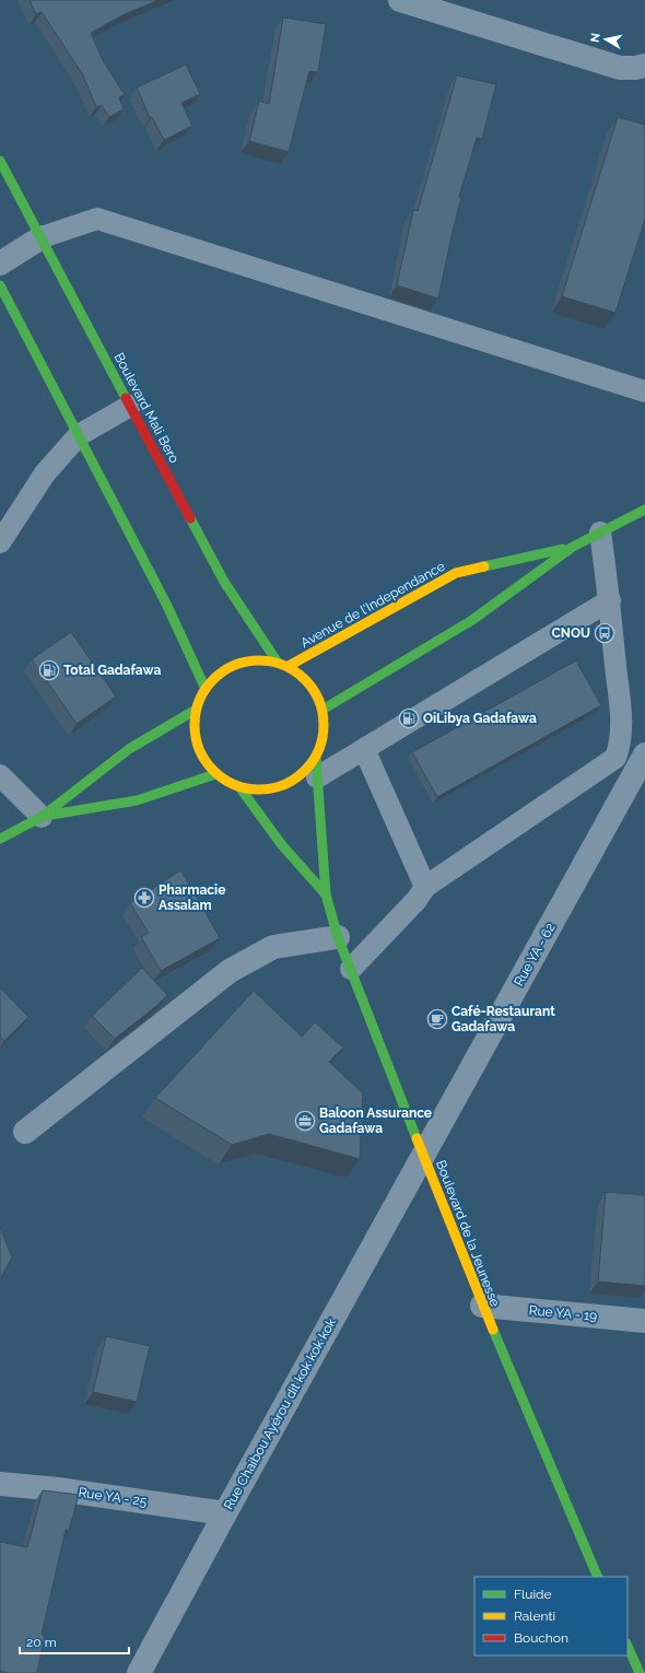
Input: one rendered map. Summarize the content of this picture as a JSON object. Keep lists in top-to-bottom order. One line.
{"streets":{"main road":["Boulevard Mali Bero","Avenue de l'Independance","Boulevard de la Jeunesse"],"street":["Rue YA - 62","Rue YA - 19","Rue Chaibou Ayérou dit kok kok kok","Rue YA - 25"]},"crossings":[["Boulevard Mali Bero","Avenue de l'Independance"],["Rue YA - 62","Boulevard de la Jeunesse"],["Rue YA - 62","Rue Chaibou Ayérou dit kok kok kok"],["Boulevard de la Jeunesse","Rue YA - 19"],["Boulevard de la Jeunesse","Rue Chaibou Ayérou dit kok kok kok"],["Rue Chaibou Ayérou dit kok kok kok","Rue YA - 25"]],"places":{"bus stop":["CNOU"],"fuel station":["Total Gadafawa","OiLibya Gadafawa"],"pharmacy":["Pharmacie Assalam"],"cafe":["Café-Restaurant Gadafawa"],"office":["Baloon Assurance Gadafawa"]},"legend":["Fluide","Ralenti","Bouchon"],"scale_bar":"20 m","north":"left"}
